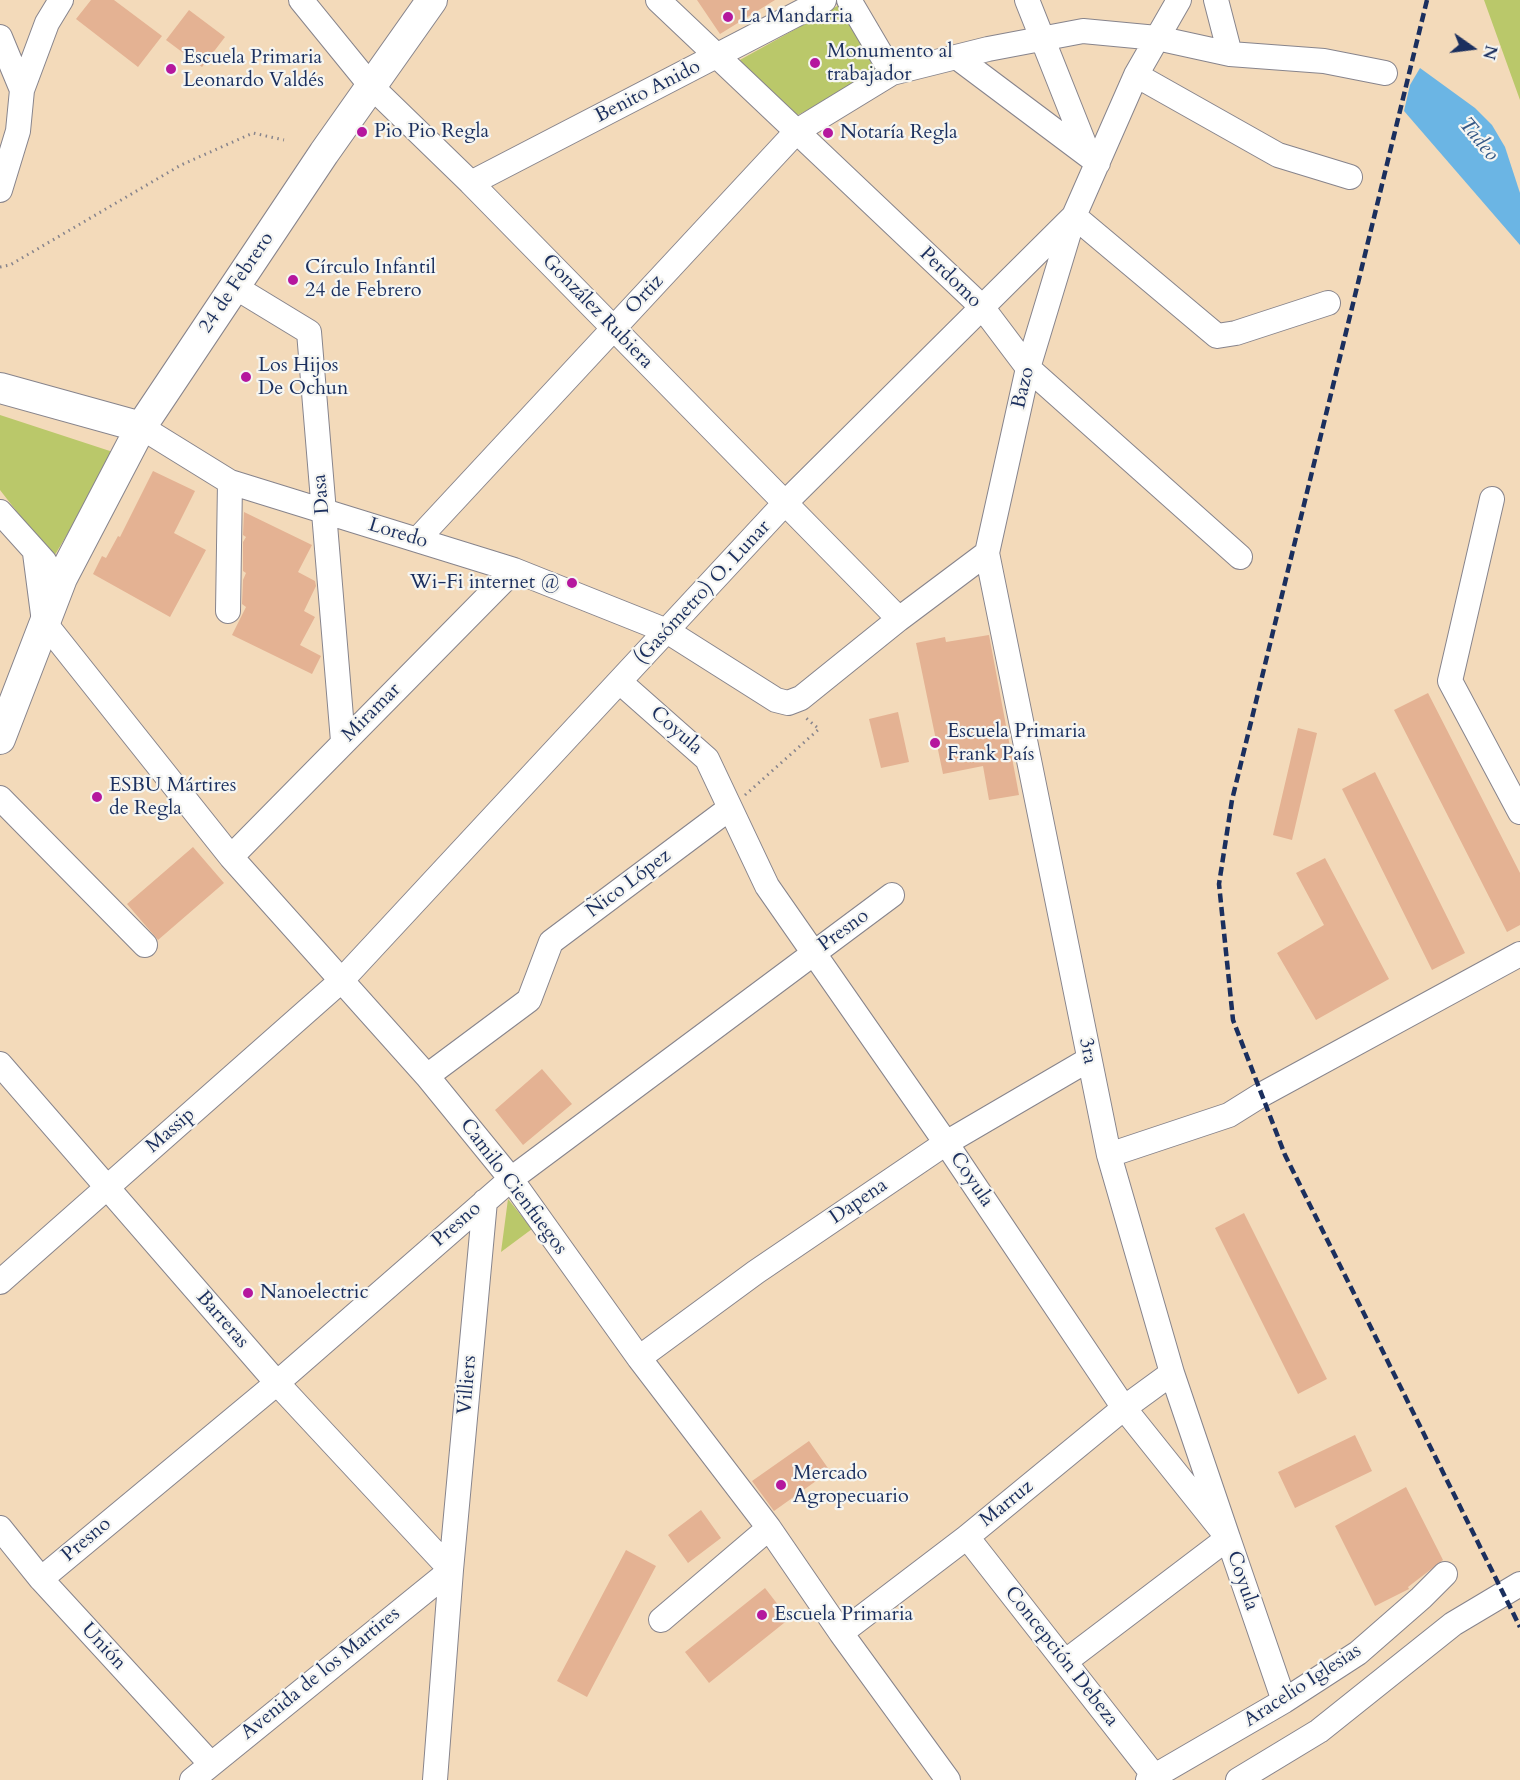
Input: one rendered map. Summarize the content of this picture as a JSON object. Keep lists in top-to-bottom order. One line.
{"streets":{"main road":["24 de Febrero","Loredo"],"street":["Benito Anido","Perdomo","Ortiz","González Rubiera","Bazo","Dasa","(Gasómetro) O. Lunar","Miramar","Coyula","Ñico López","Presno","3ra","Massip","Camilo Cienfuegos","Dapena","Barreras","Villiers","Marruz","Unión","Concepción Debeza","Avenida de los Martires","Aracelio Iglesias"]},"crossings":[["Benito Anido","Perdomo"],["Benito Anido","González Rubiera"],["Perdomo","Ortiz"],["Perdomo","Bazo"],["Perdomo","(Gasómetro) O. Lunar"],["24 de Febrero","González Rubiera"],["24 de Febrero","Dasa"],["24 de Febrero","Loredo"],["24 de Febrero","Camilo Cienfuegos"],["Ortiz","González Rubiera"],["Ortiz","Bazo"],["Ortiz","Loredo"],["González Rubiera","(Gasómetro) O. Lunar"],["Bazo","(Gasómetro) O. Lunar"],["Bazo","3ra"],["Dasa","Loredo"],["Dasa","Miramar"],["Loredo","(Gasómetro) O. Lunar"],["Loredo","Miramar"],["(Gasómetro) O. Lunar","Coyula"],["(Gasómetro) O. Lunar","Massip"],["(Gasómetro) O. Lunar","Camilo Cienfuegos"],["Miramar","Camilo Cienfuegos"],["Coyula","Ñico López"],["Coyula","Presno"],["Coyula","3ra"],["Coyula","Dapena"],["Coyula","Marruz"],["Coyula","Aracelio Iglesias"],["Ñico López","Camilo Cienfuegos"],["Presno","Camilo Cienfuegos"],["Presno","Barreras"],["Presno","Villiers"],["Presno","Unión"],["3ra","Dapena"],["3ra","Marruz"],["Massip","Camilo Cienfuegos"],["Massip","Barreras"],["Camilo Cienfuegos","Dapena"],["Camilo Cienfuegos","Marruz"],["Barreras","Villiers"],["Barreras","Avenida de los Martires"],["Villiers","Avenida de los Martires"],["Marruz","Concepción Debeza"],["Unión","Avenida de los Martires"],["Concepción Debeza","Aracelio Iglesias"]],"water":["Tadeo"],"places":["La Mandarria","Monumento al trabajador","Escuela Primaria Leonardo Valdés","Pio Pio Regla","Notaría Regla","Círculo Infantil 24 de Febrero","Los Hijos De Ochun","Wi-Fi internet @","Escuela Primaria Frank País","ESBU Mártires de Regla","Nanoelectric","Mercado Agropecuario","Escuela Primaria"],"north":"right"}
